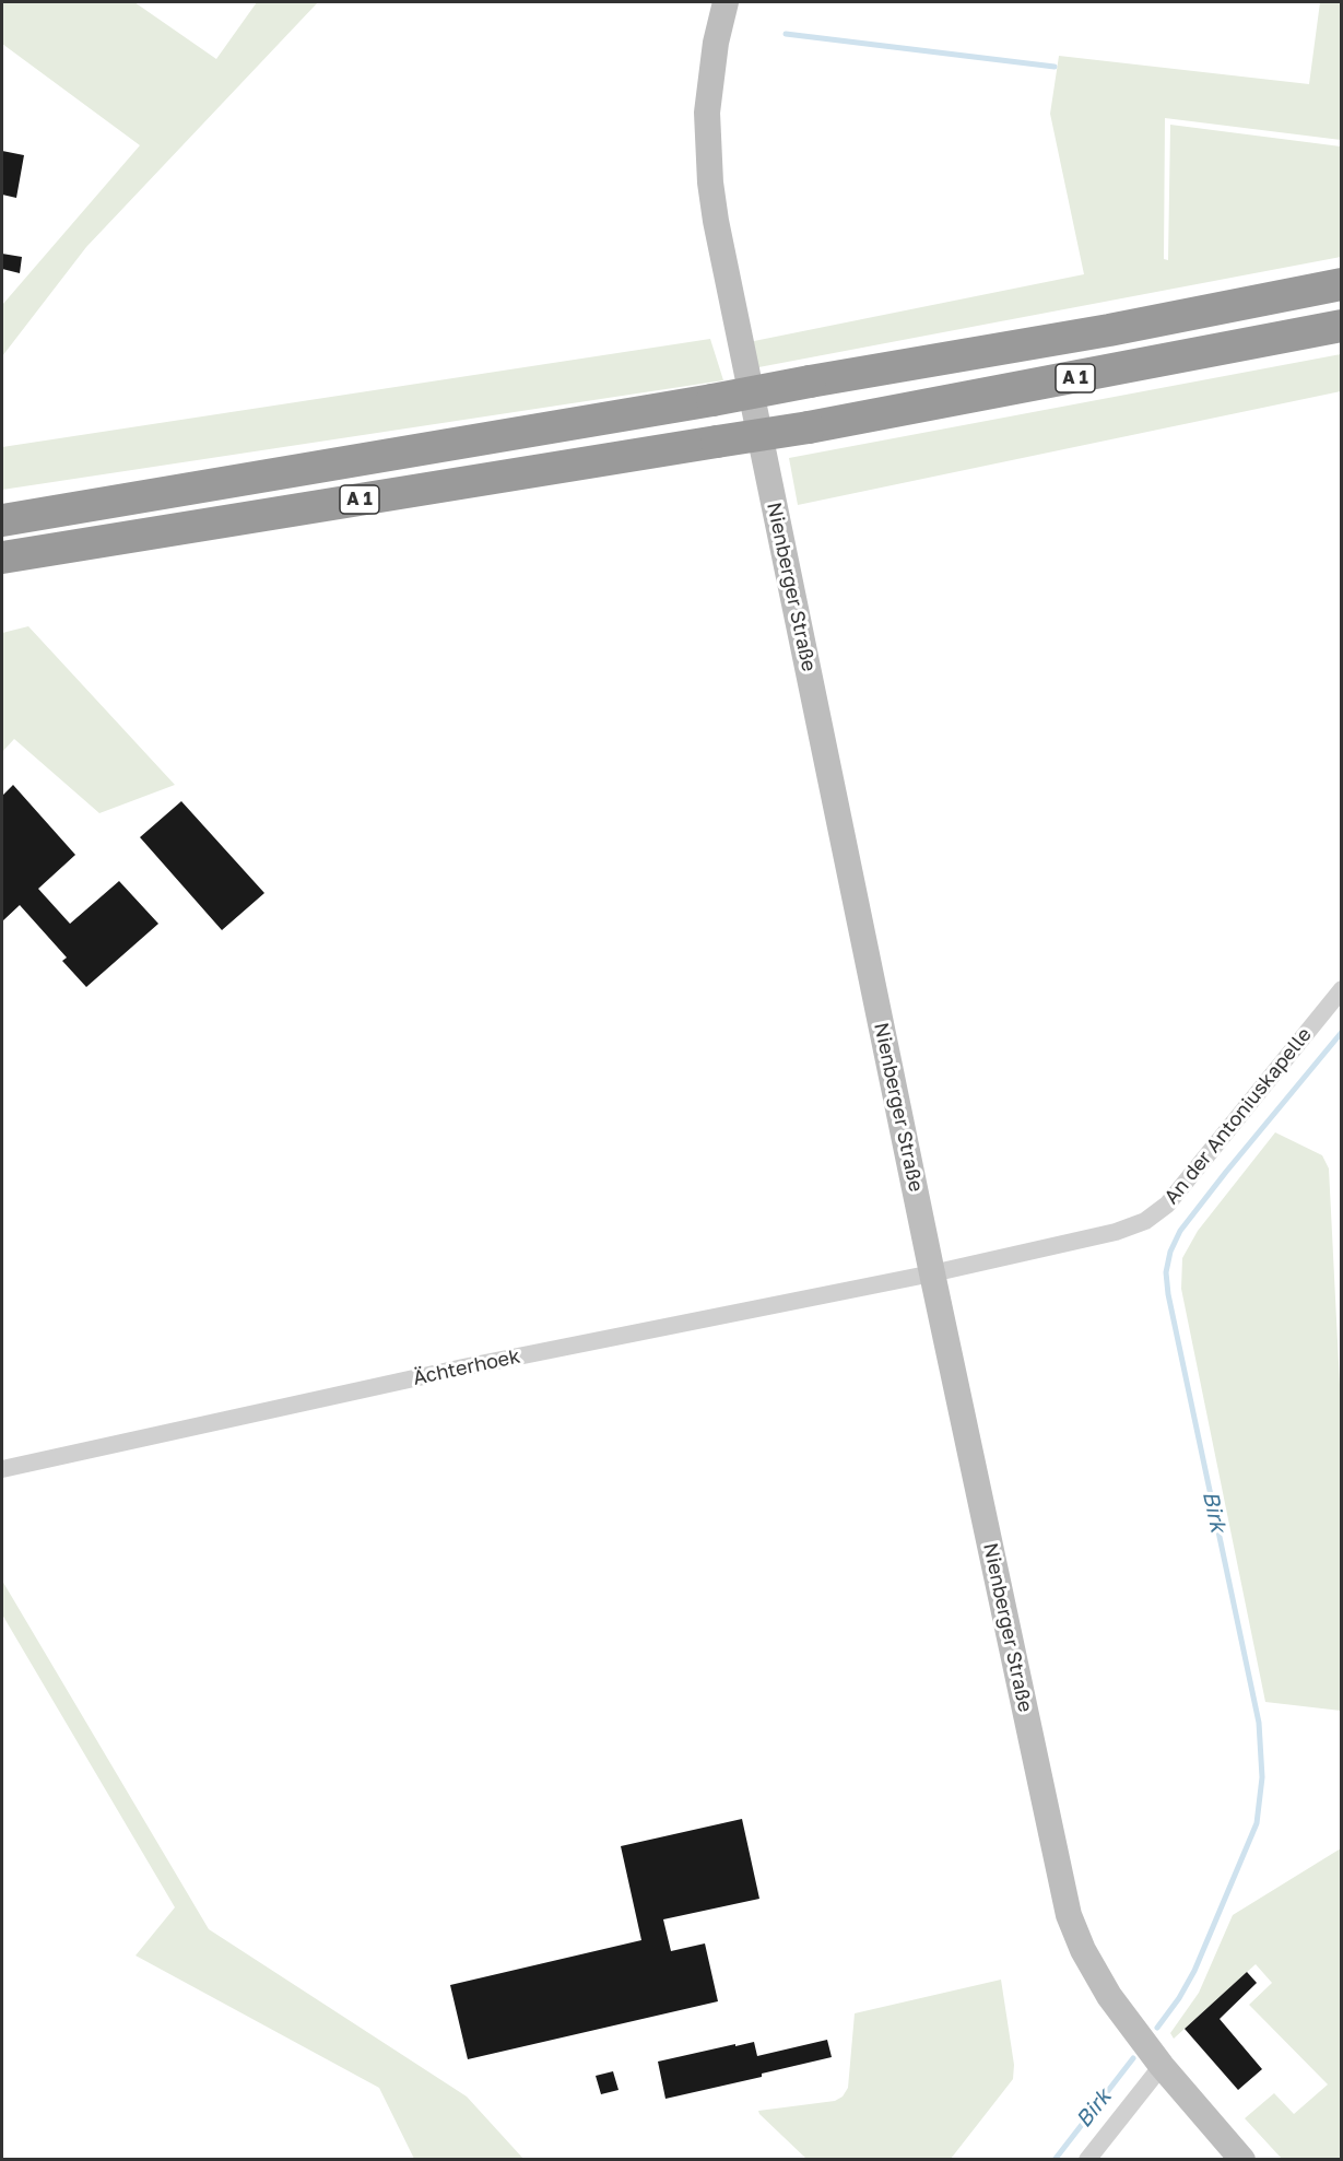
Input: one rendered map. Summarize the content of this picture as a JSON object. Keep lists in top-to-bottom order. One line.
{"streets":{"highway":["A 1"],"street":["Nienberger Straße","An der Antoniuskapelle","Ächterhoek"]},"crossings":[["Nienberger Straße","An der Antoniuskapelle"],["Nienberger Straße","Ächterhoek"],["An der Antoniuskapelle","Ächterhoek"]],"water":["Birk"]}
